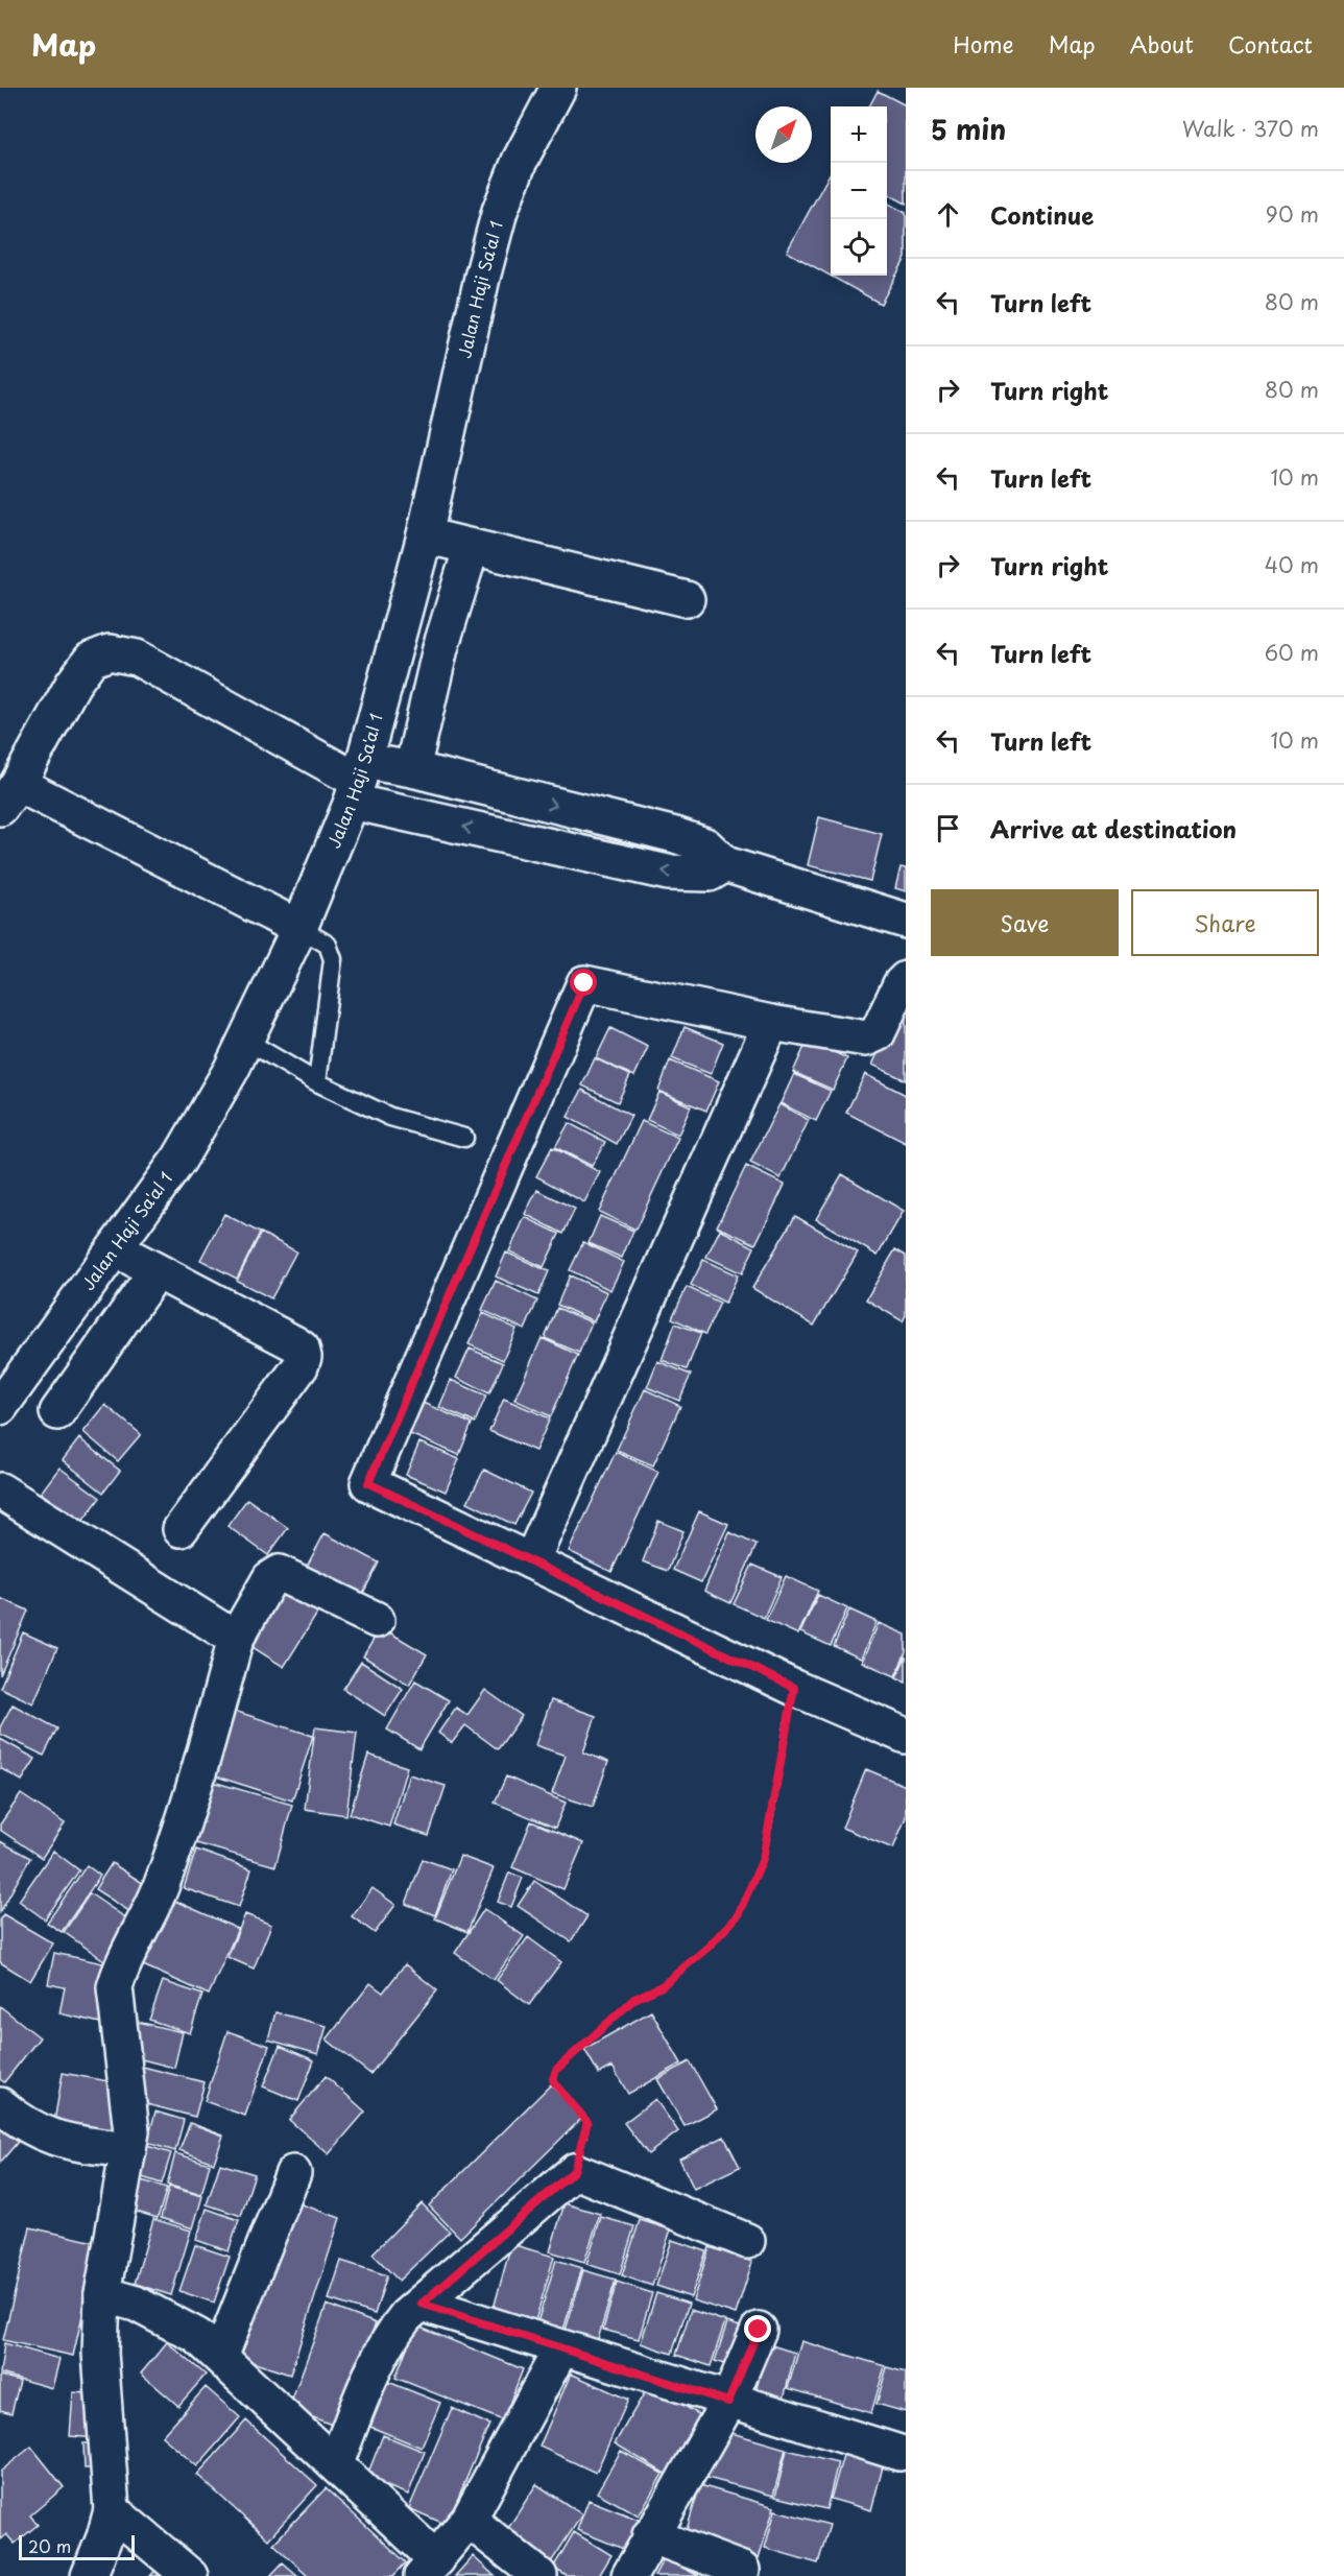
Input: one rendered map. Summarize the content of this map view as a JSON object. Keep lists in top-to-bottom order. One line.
{"streets":{"street":["Jalan Haji Sa'al 1"]},"scale_bar":"20 m","north":"top right","page":{"header":"Map","nav":["Home","Map","About","Contact"],"heading":["5 min","Walk · 370 m"],"map_buttons":["+","−"],"list":[["Continue","90 m"],["Turn left","80 m"],["Turn right","80 m"],["Turn left","10 m"],["Turn right","40 m"],["Turn left","60 m"],["Turn left","10 m"],"Arrive at destination"],"buttons":["Save","Share"],"scale":"20 m"}}
